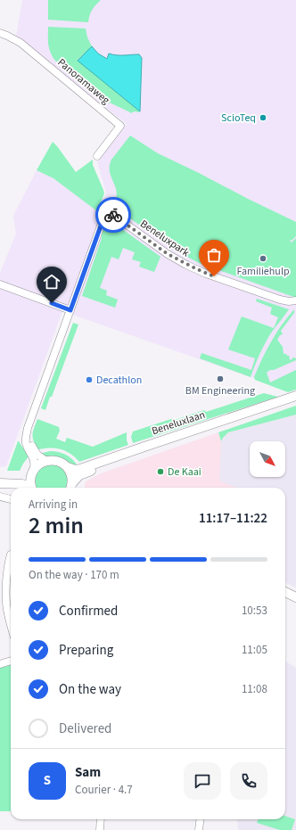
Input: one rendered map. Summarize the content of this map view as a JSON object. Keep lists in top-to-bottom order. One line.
{"streets":{"main road":["Beneluxlaan"],"street":["Panoramaweg","Beneluxpark"]},"places":["ScioTeq","Familiehulp","BM Engineering","Decathlon","De Kaai"],"north":"bottom right","page":{"heading":["2 min","Arriving in","11:17–11:22"],"panel":["Sam","Courier · 4.7"],"bar":"On the way · 170 m","list":[["Confirmed","10:53"],["Preparing","11:05"],["On the way","11:08"],"Delivered"],"round":"S"}}
